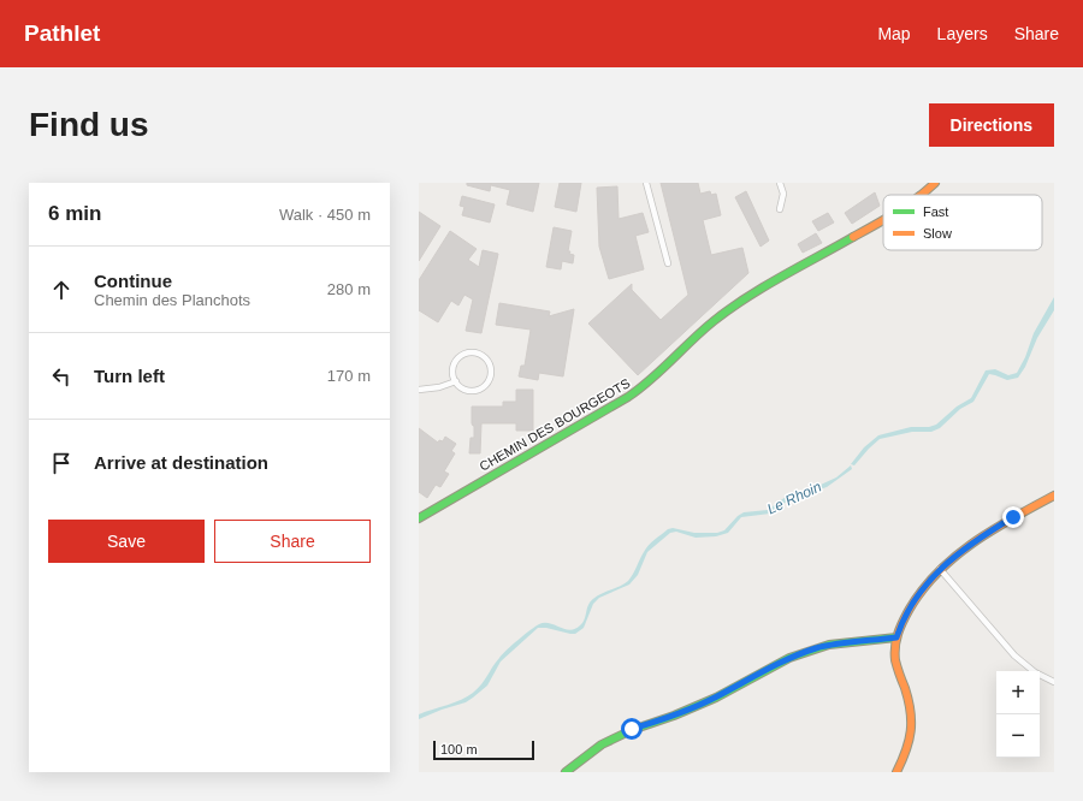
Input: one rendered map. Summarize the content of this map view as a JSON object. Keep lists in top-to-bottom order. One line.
{"streets":{"street":["CHEMIN DES BOURGEOTS"]},"water":["Le Rhoin"],"legend":["Fast","Slow"],"scale_bar":"100 m","page":{"header":"Pathlet","nav":["Map","Layers","Share"],"buttons":["Directions",["Save","Share"]],"title":"Find us","heading":["6 min","Walk · 450 m"],"list":[["Continue","Chemin des Planchots","280 m"],["Turn left","170 m"],"Arrive at destination"],"map_buttons":["+","−"],"scale":"100 m"}}
